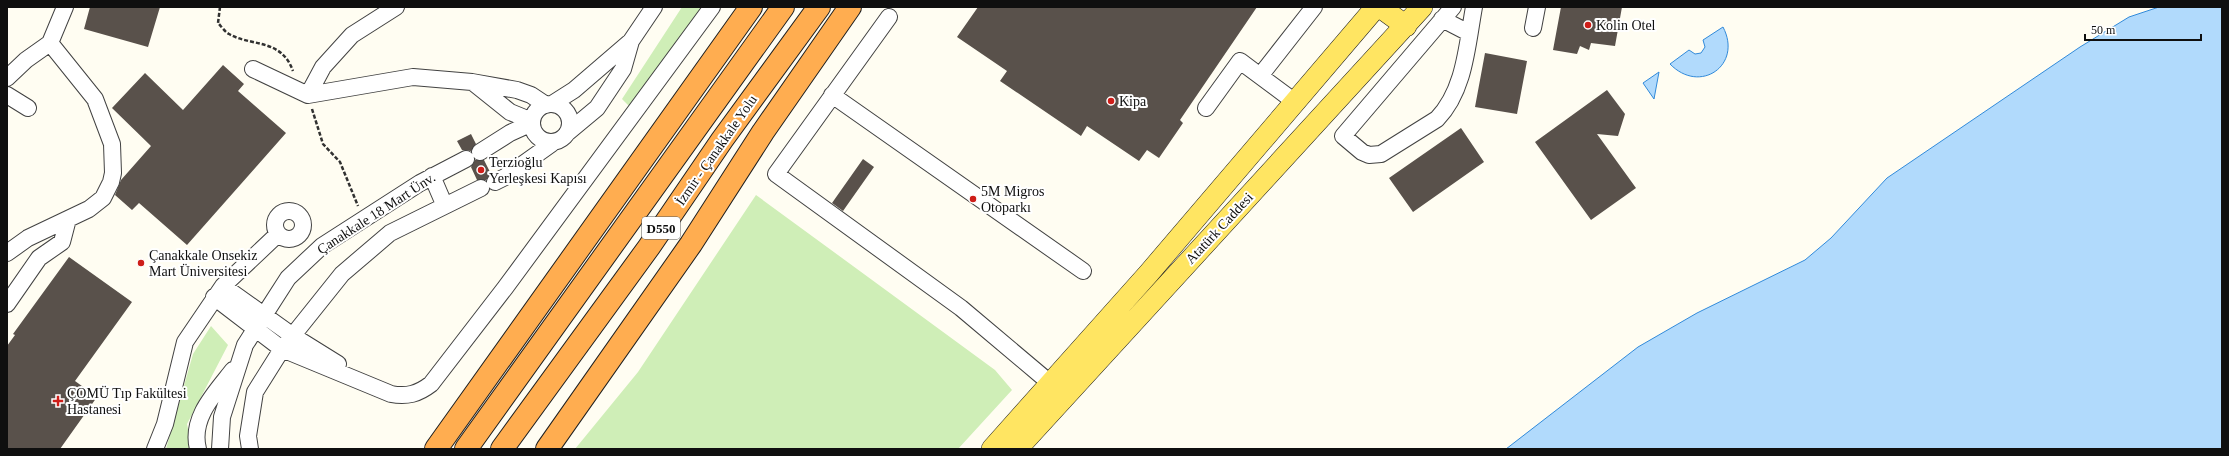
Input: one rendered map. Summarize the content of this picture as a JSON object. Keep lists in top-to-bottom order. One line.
{"streets":{"highway":["İzmir - Çanakkale Yolu","D550"],"main road":["Atatürk Caddesi"],"street":["Çanakkale 18 Mart Ünv."]},"places":{"other":["Kolin Otel","Kipa","Terzioğlu Yerleşkesi Kapısı","5M Migros Otoparkı","Çanakkale Onsekiz Mart Üniversitesi"],"health":["ÇOMÜ Tıp Fakültesi Hastanesi"]},"scale_bar":"50 m"}
